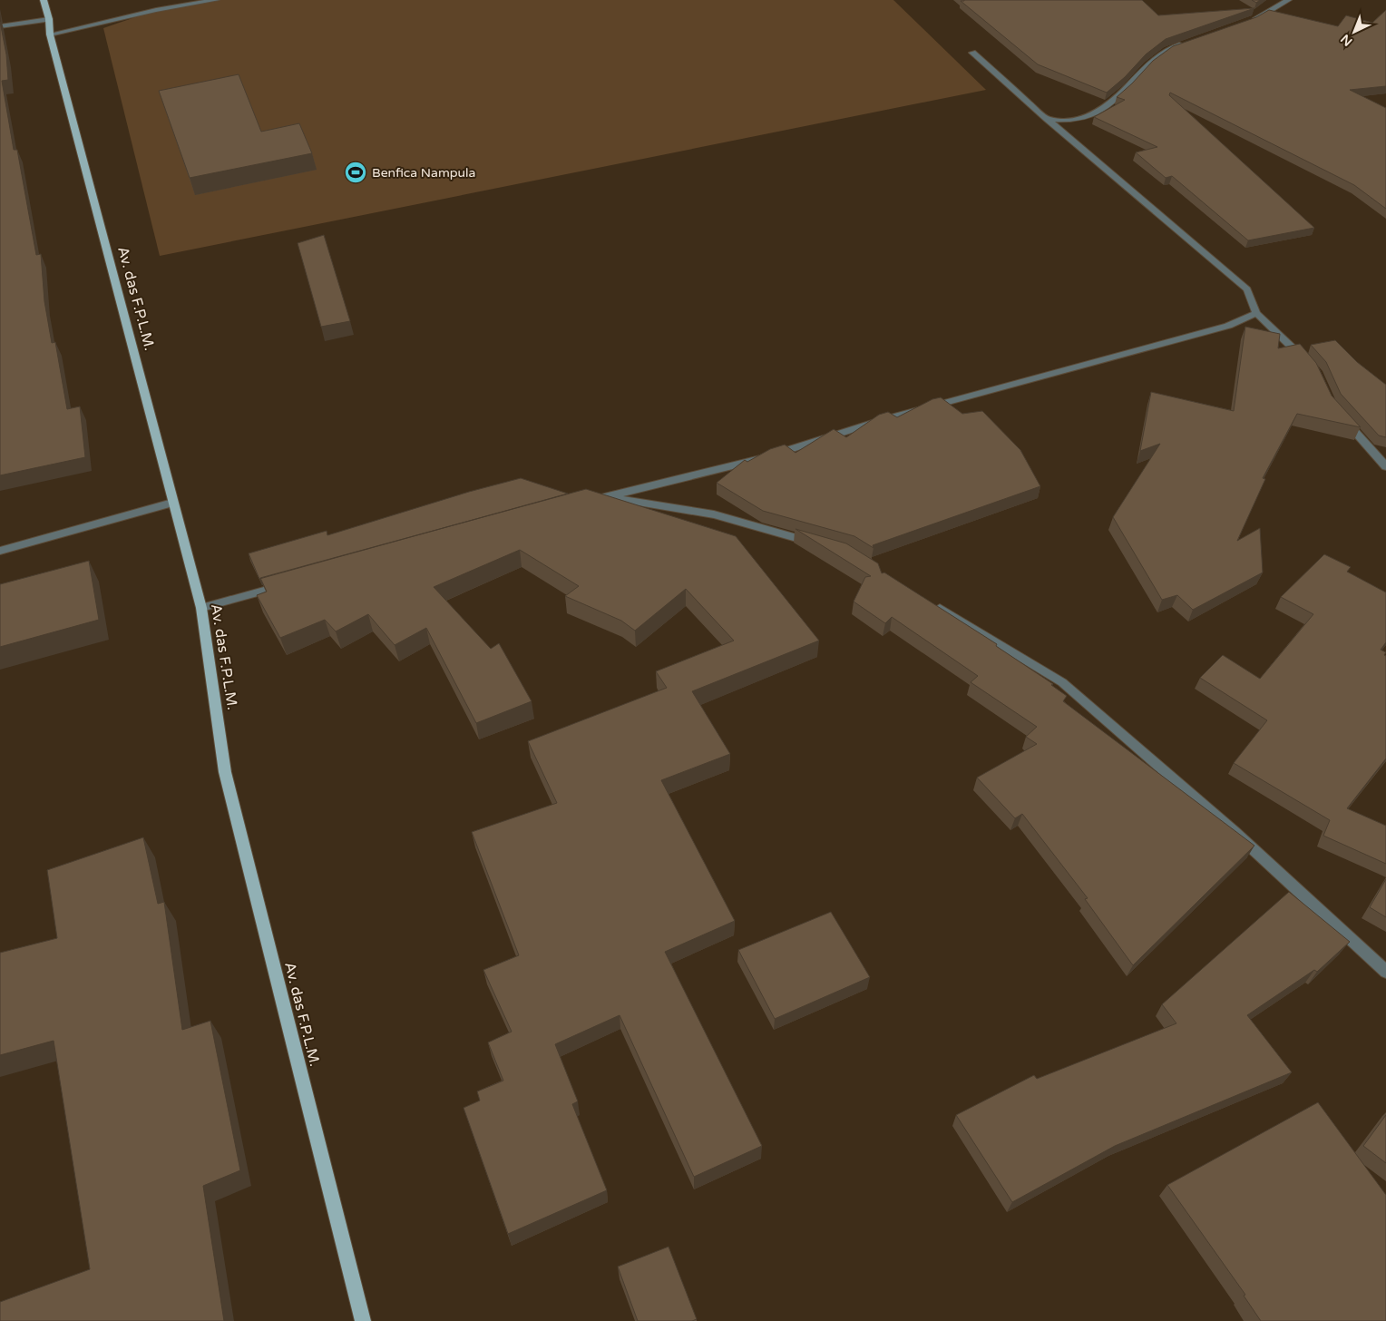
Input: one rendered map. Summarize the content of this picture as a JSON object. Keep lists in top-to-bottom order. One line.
{"streets":{"main road":["Av. das F.P.L.M."]},"places":{"sports":["Benfica Nampula"]},"north":"bottom left"}
